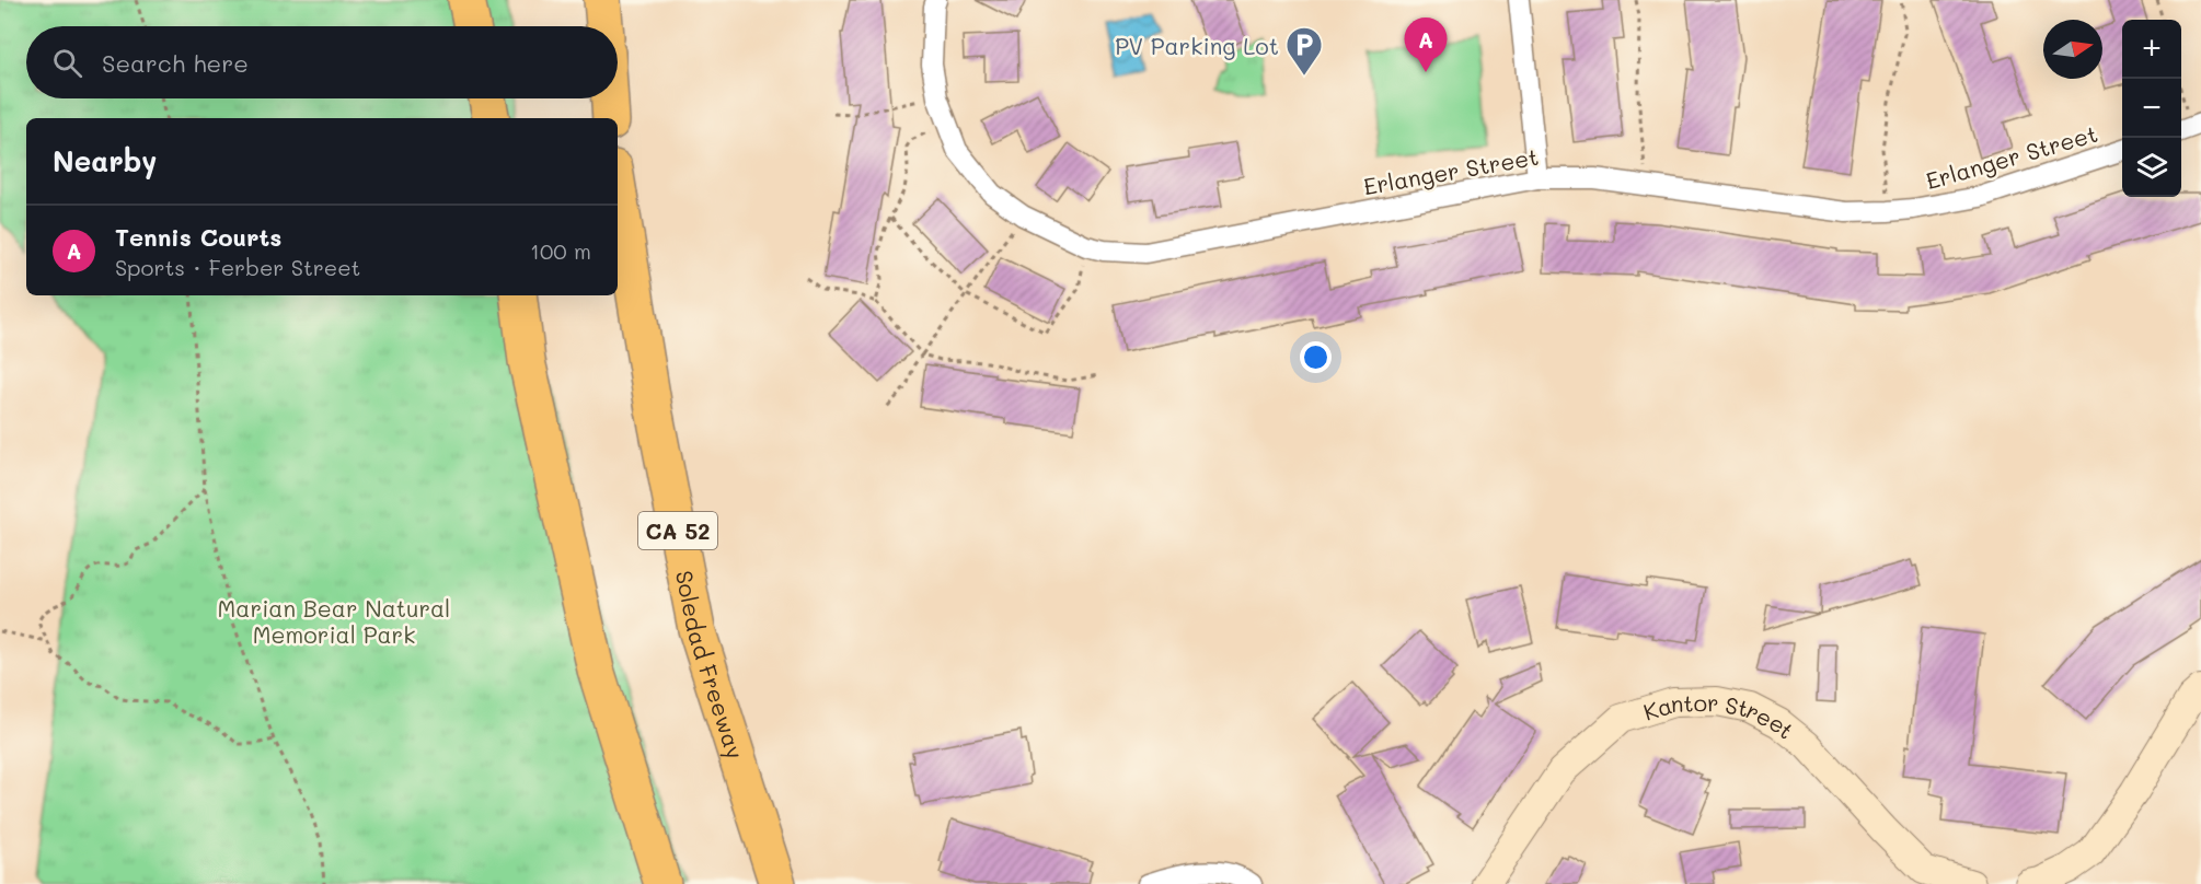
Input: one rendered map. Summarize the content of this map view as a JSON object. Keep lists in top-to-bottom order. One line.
{"streets":{"highway":["CA 52","Soledad Freeway"],"street":["Erlanger Street","Kantor Street"]},"parks":["Marian Bear Natural Memorial Park"],"places":{"parking":["PV Parking Lot"]},"north":"right","page":{"pins":"A","map_buttons":["+","−"],"search":"Search here","heading":"Nearby","list":[{"mark":"A","name":"Tennis Courts","note":"Sports · Ferber Street","value":"100 m"}]}}
